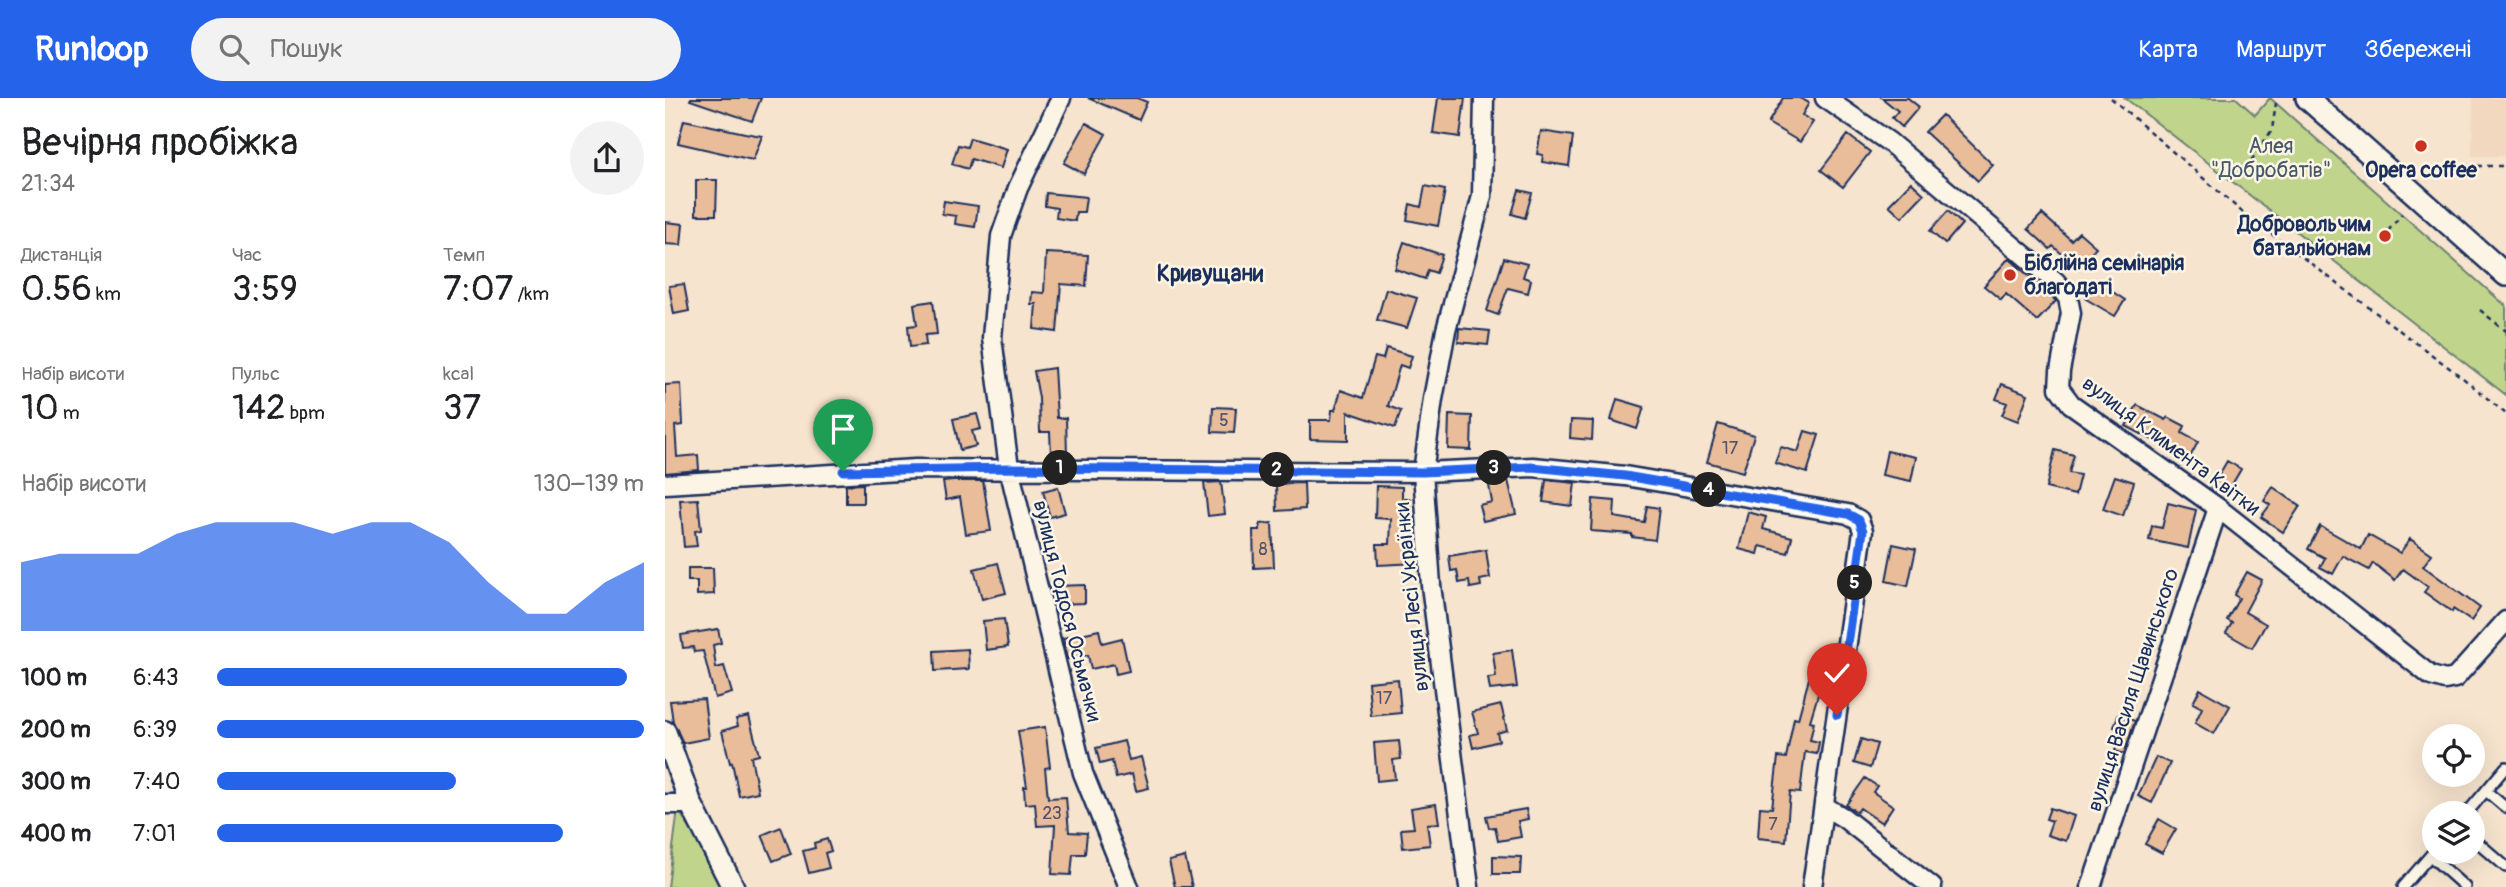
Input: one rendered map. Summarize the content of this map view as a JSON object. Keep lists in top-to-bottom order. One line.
{"streets":{"street":["вулиця Климента Квітки","вулиця Лесі Українки","вулиця Тодося Осьмачки","вулиця Василя Щавинського"]},"crossings":[["вулиця Климента Квітки","вулиця Василя Щавинського"]],"districts":["Кривущани"],"parks":["Алея \"Добробатів\""],"places":["Opera coffee","Добровольчим батальйонам","Біблійна семінарія благодаті"],"house_numbers":["5","17","8","17","23","7"],"page":{"header":"Runloop","search":"Пошук","nav":["Карта","Маршрут","Збережені"],"heading":["Вечірня пробіжка","21:34"],"stats":[["Дистанція","0.56 km"],["Час","3:59"],["Темп","7:07 /km"],["Набір висоти","10 m"],["Пульс","142 bpm"],["kcal","37"]],"pins":["1","3","2","4","5"],"chart":["Набір висоти","130–139 m"],"list":[{"name":"100 m","note":"6:43"},{"name":"200 m","note":"6:39"},{"name":"300 m","note":"7:40"},{"name":"400 m","note":"7:01"}]}}
